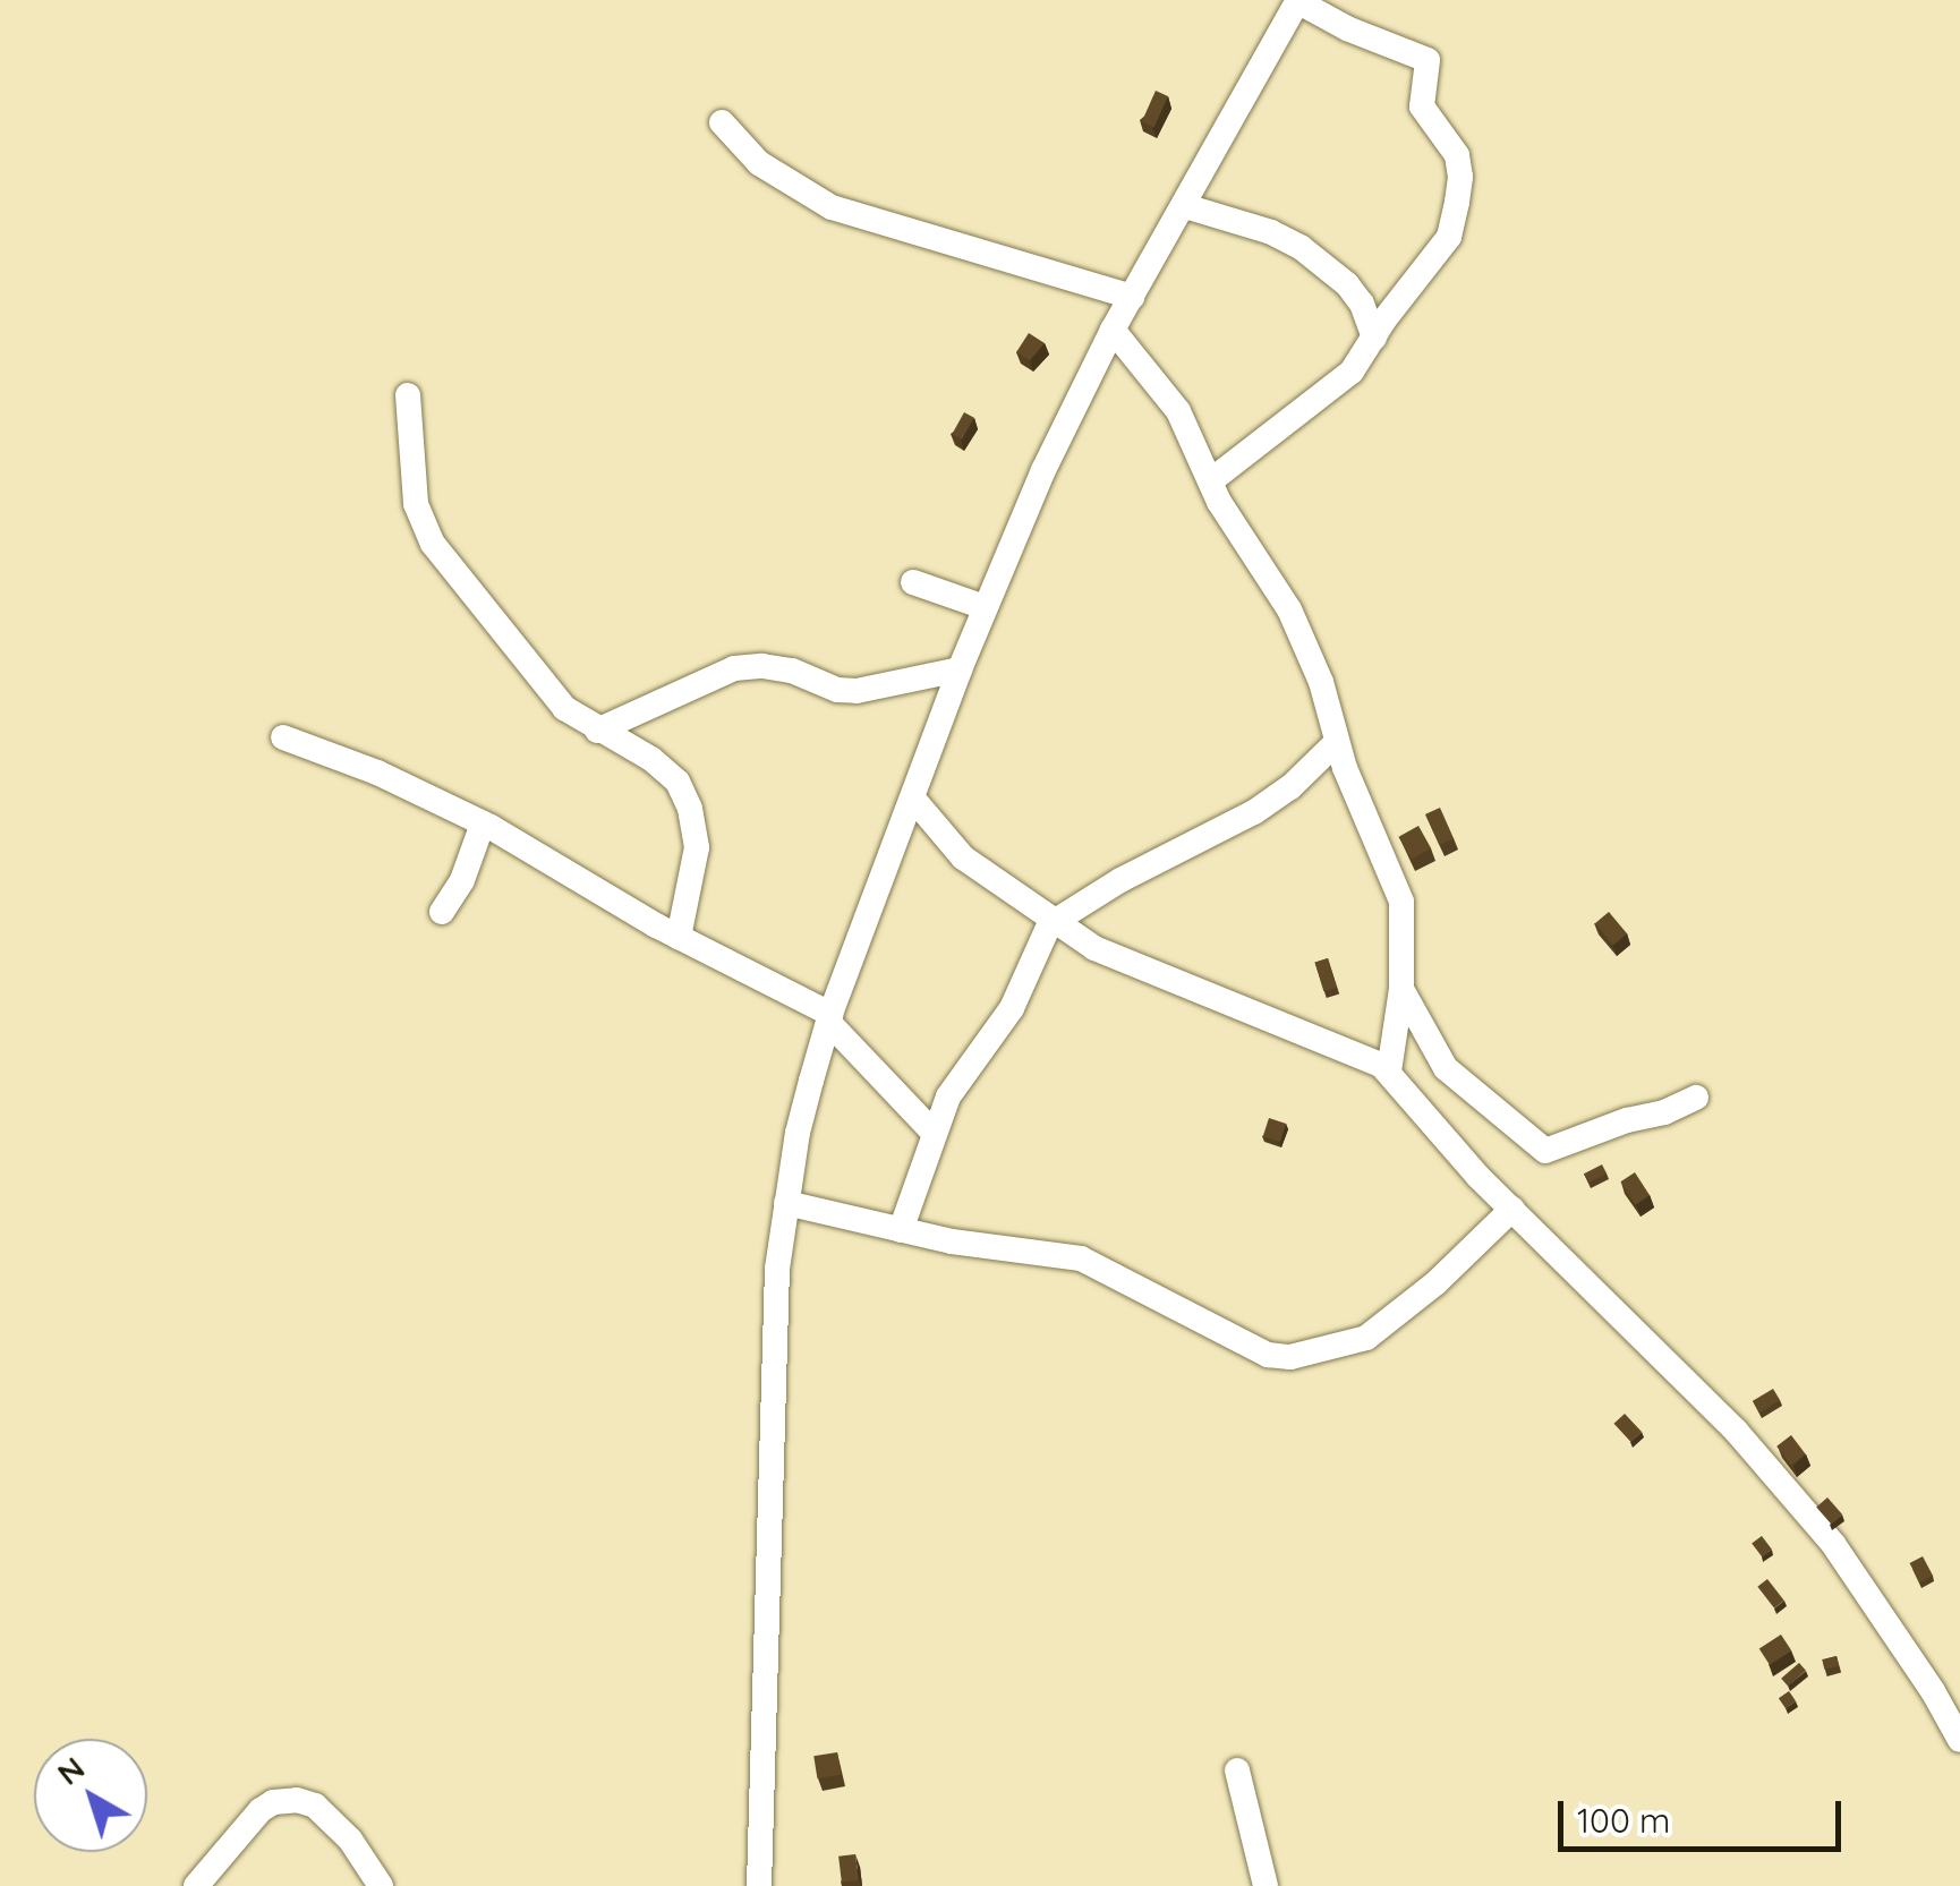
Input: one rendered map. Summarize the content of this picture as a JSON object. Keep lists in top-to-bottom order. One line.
{"scale_bar":"100 m","north":"top left"}
